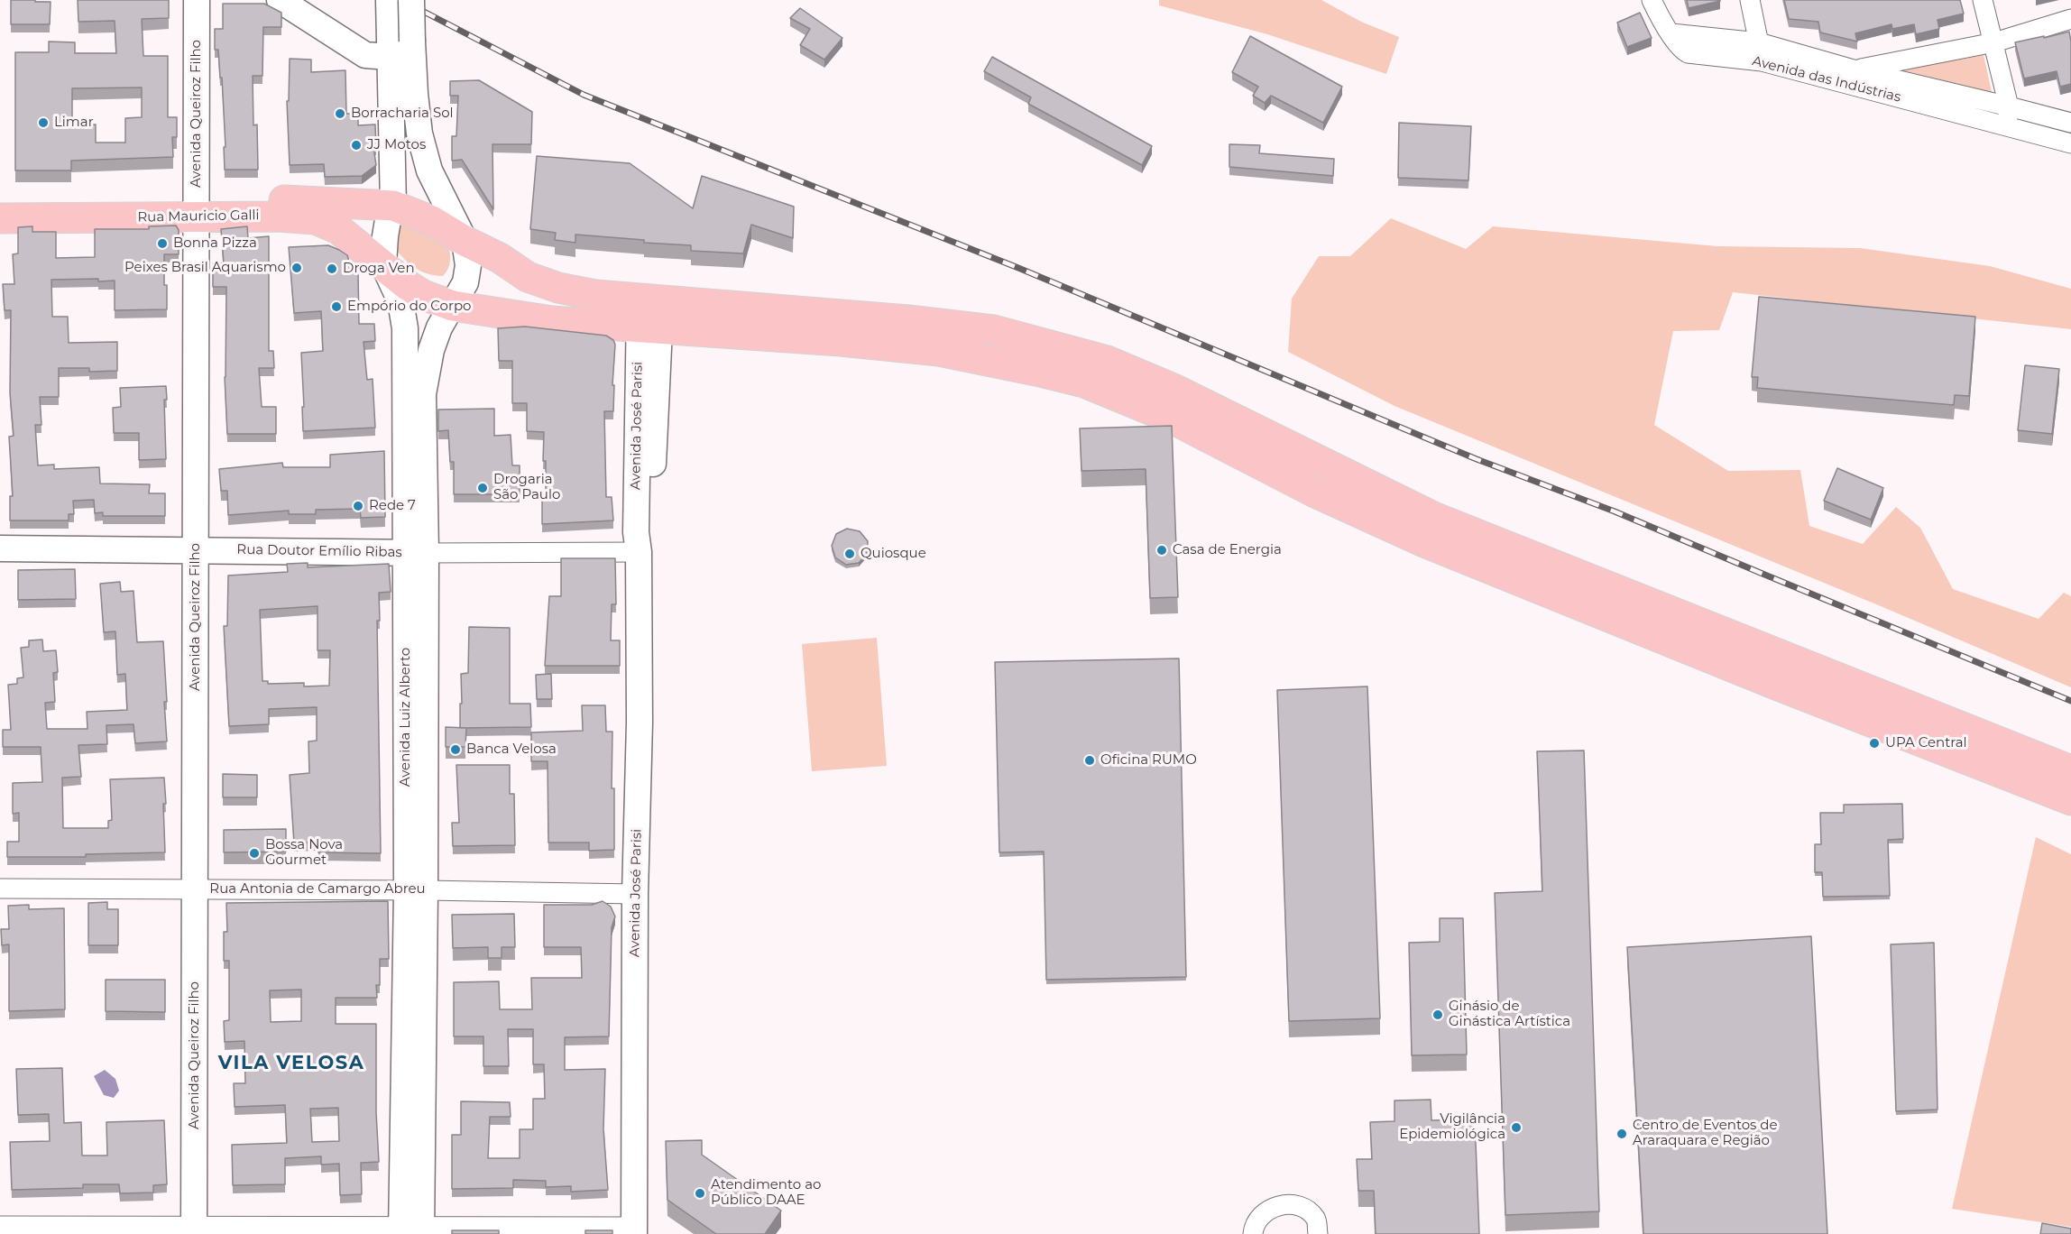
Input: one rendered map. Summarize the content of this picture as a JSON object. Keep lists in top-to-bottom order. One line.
{"streets":{"main road":["Rua Mauricio Galli"],"street":["Avenida das Indústrias","Avenida Queiroz Filho","Avenida José Parisi","Rua Doutor Emílio Ribas","Avenida Luiz Alberto","Rua Antonia de Camargo Abreu"]},"crossings":[["Avenida Queiroz Filho","Rua Mauricio Galli"],["Avenida Queiroz Filho","Rua Doutor Emílio Ribas"],["Avenida Queiroz Filho","Rua Antonia de Camargo Abreu"],["Rua Mauricio Galli","Avenida José Parisi"],["Rua Mauricio Galli","Avenida Luiz Alberto"],["Avenida José Parisi","Rua Doutor Emílio Ribas"],["Avenida José Parisi","Rua Antonia de Camargo Abreu"],["Rua Doutor Emílio Ribas","Avenida Luiz Alberto"],["Avenida Luiz Alberto","Rua Antonia de Camargo Abreu"]],"districts":["VILA VELOSA"],"places":["Borracharia Sol","Limar","JJ Motos","Bonna Pizza","Peixes Brasil Aquarismo","Droga Ven","Empório do Corpo","Drogaria São Paulo","Rede 7","Casa de Energia","Quiosque","UPA Central","Banca Velosa","Oficina RUMO","Bossa Nova Gourmet","Ginásio de Ginástica Artística","Vigilância Epidemiológica","Centro de Eventos de Araraquara e Região","Atendimento ao Público DAAE"]}
